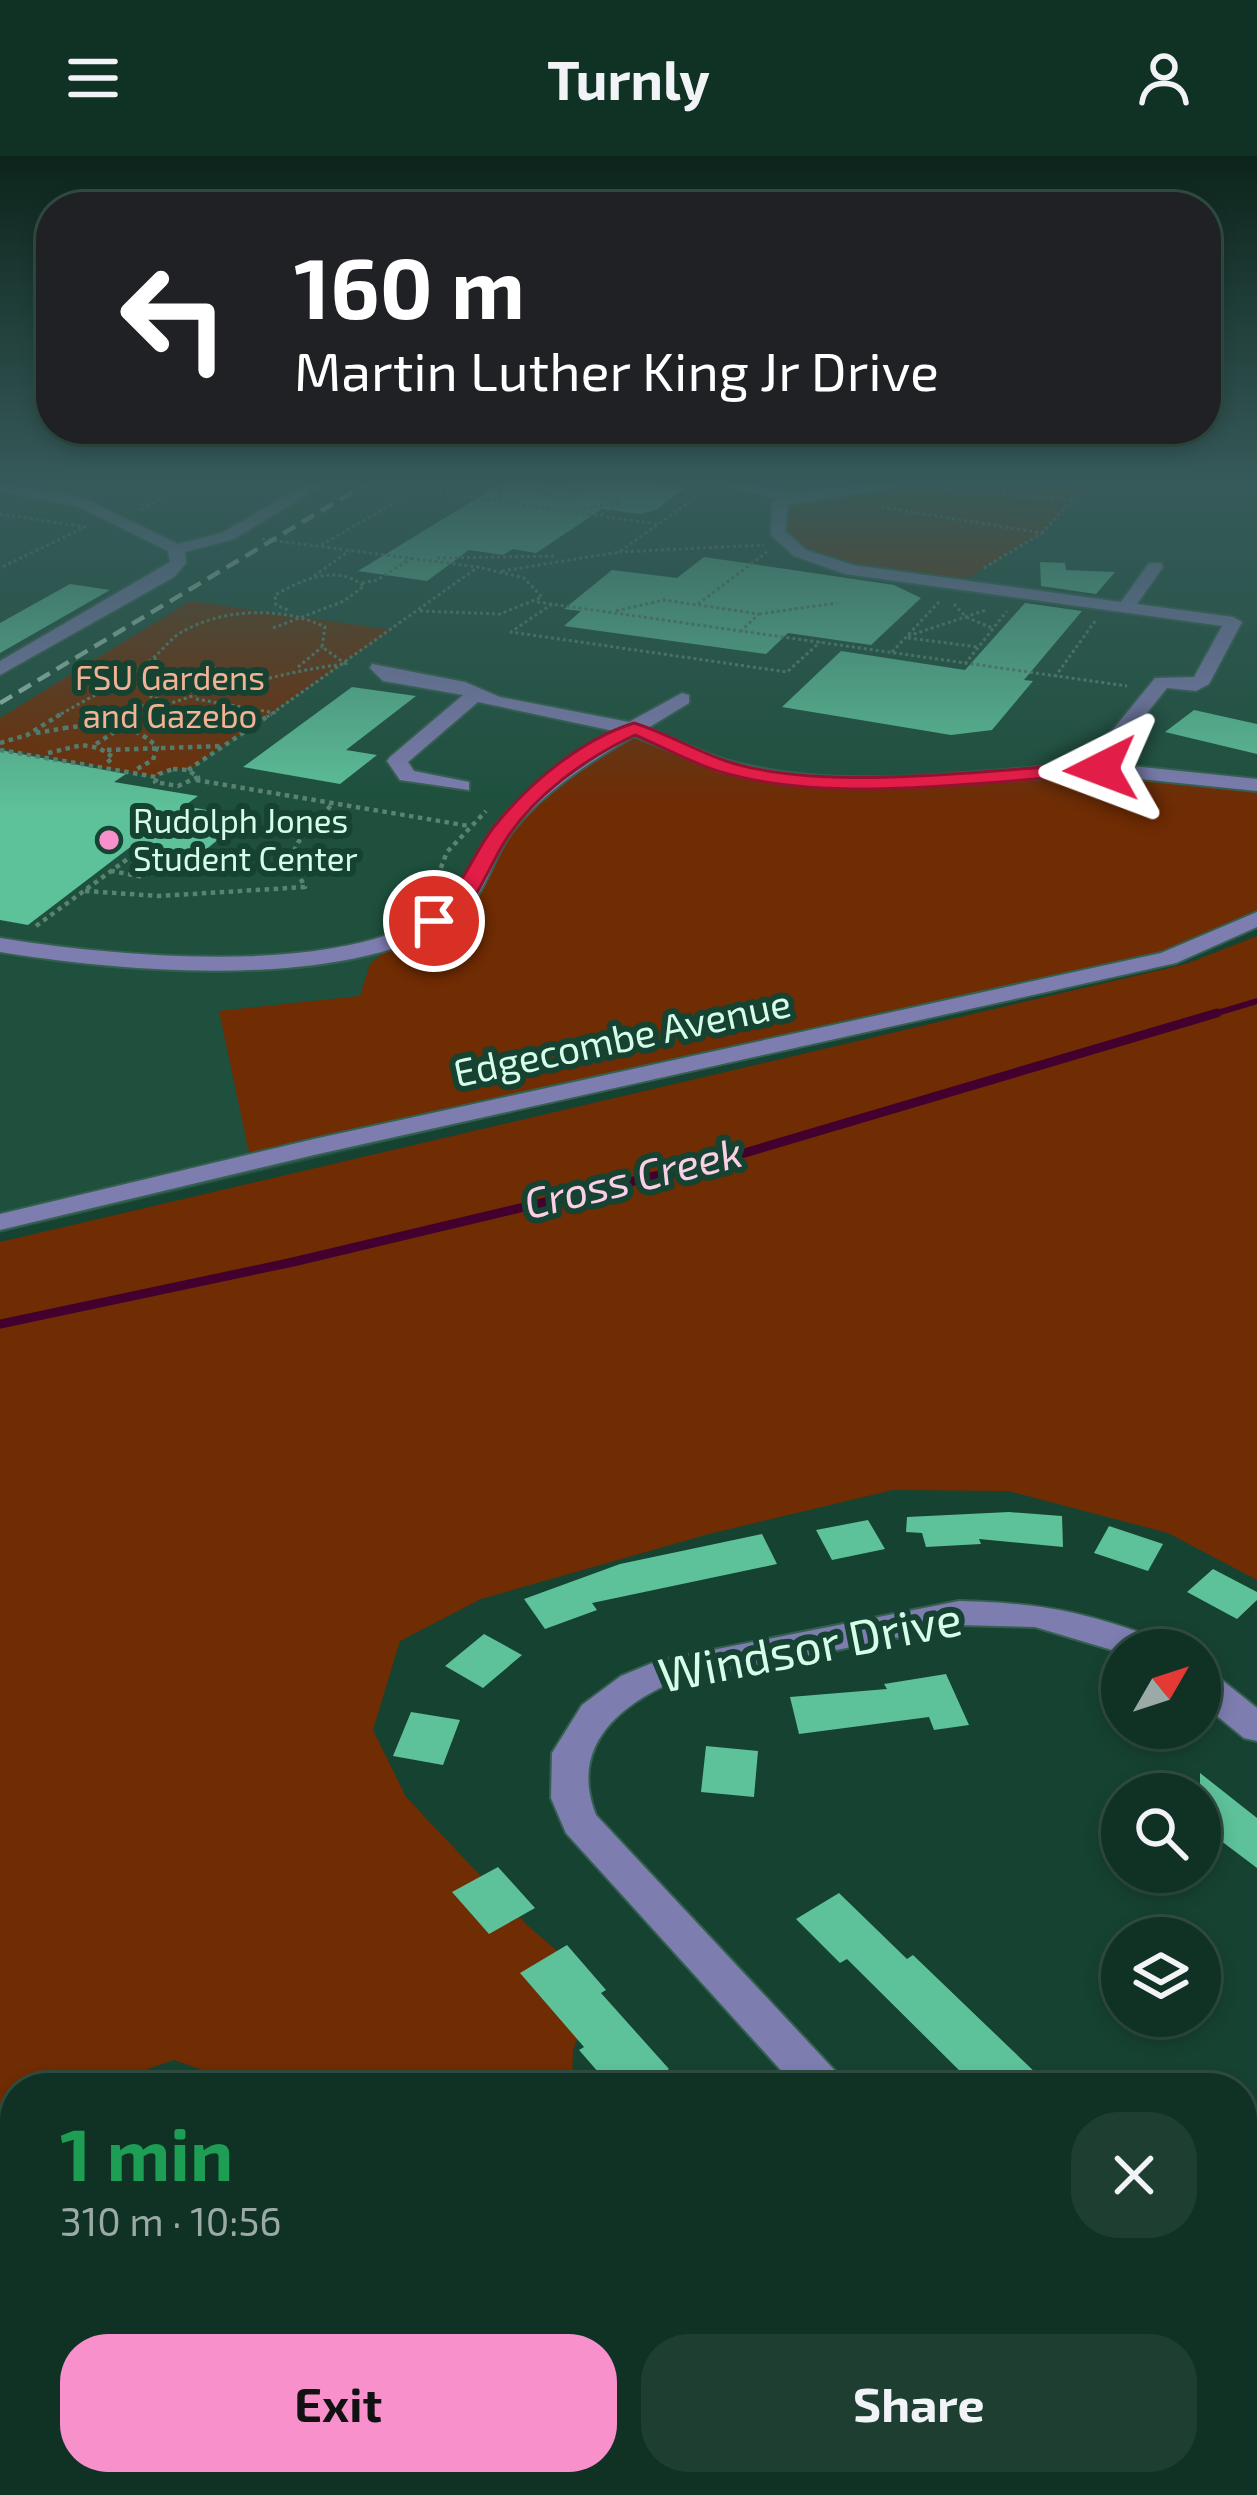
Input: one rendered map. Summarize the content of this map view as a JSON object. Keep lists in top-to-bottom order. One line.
{"streets":{"street":["Edgecombe Avenue","Windsor Drive"]},"water":["Cross Creek"],"parks":["FSU Gardens and Gazebo"],"places":["Rudolph Jones Student Center"],"north":"top right","page":{"header":"Turnly","turn":["160 m","Martin Luther King Jr Drive"],"heading":["1 min","310 m · 10:56"],"buttons":["Exit","Share"]}}
